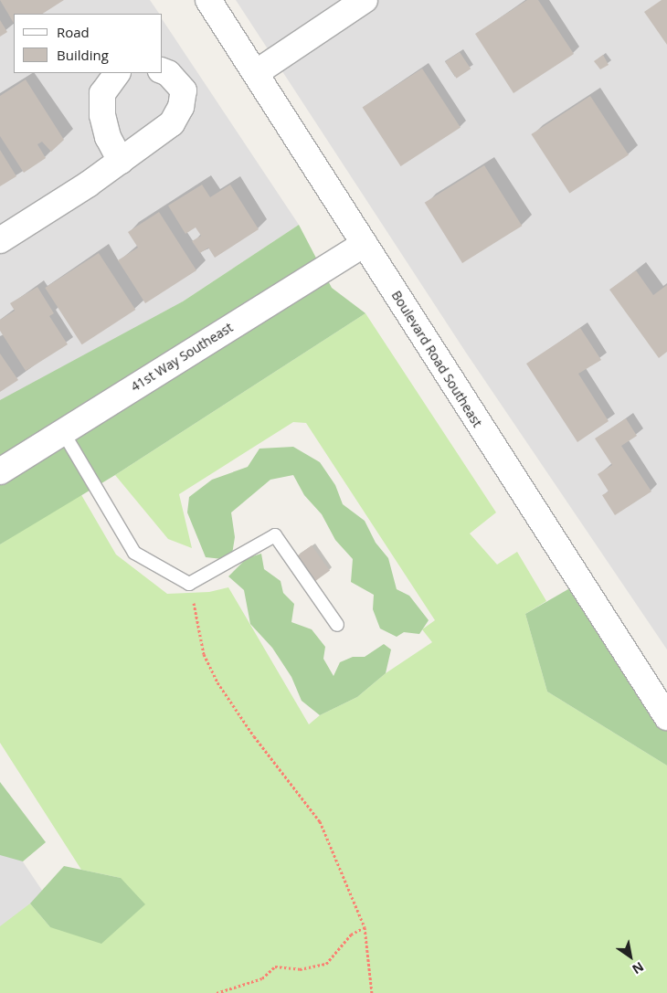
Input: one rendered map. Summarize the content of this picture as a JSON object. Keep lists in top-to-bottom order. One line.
{"streets":{"street":["41st Way Southeast","Boulevard Road Southeast"]},"crossings":[["41st Way Southeast","Boulevard Road Southeast"]],"legend":["Road","Building"],"north":"bottom right"}
